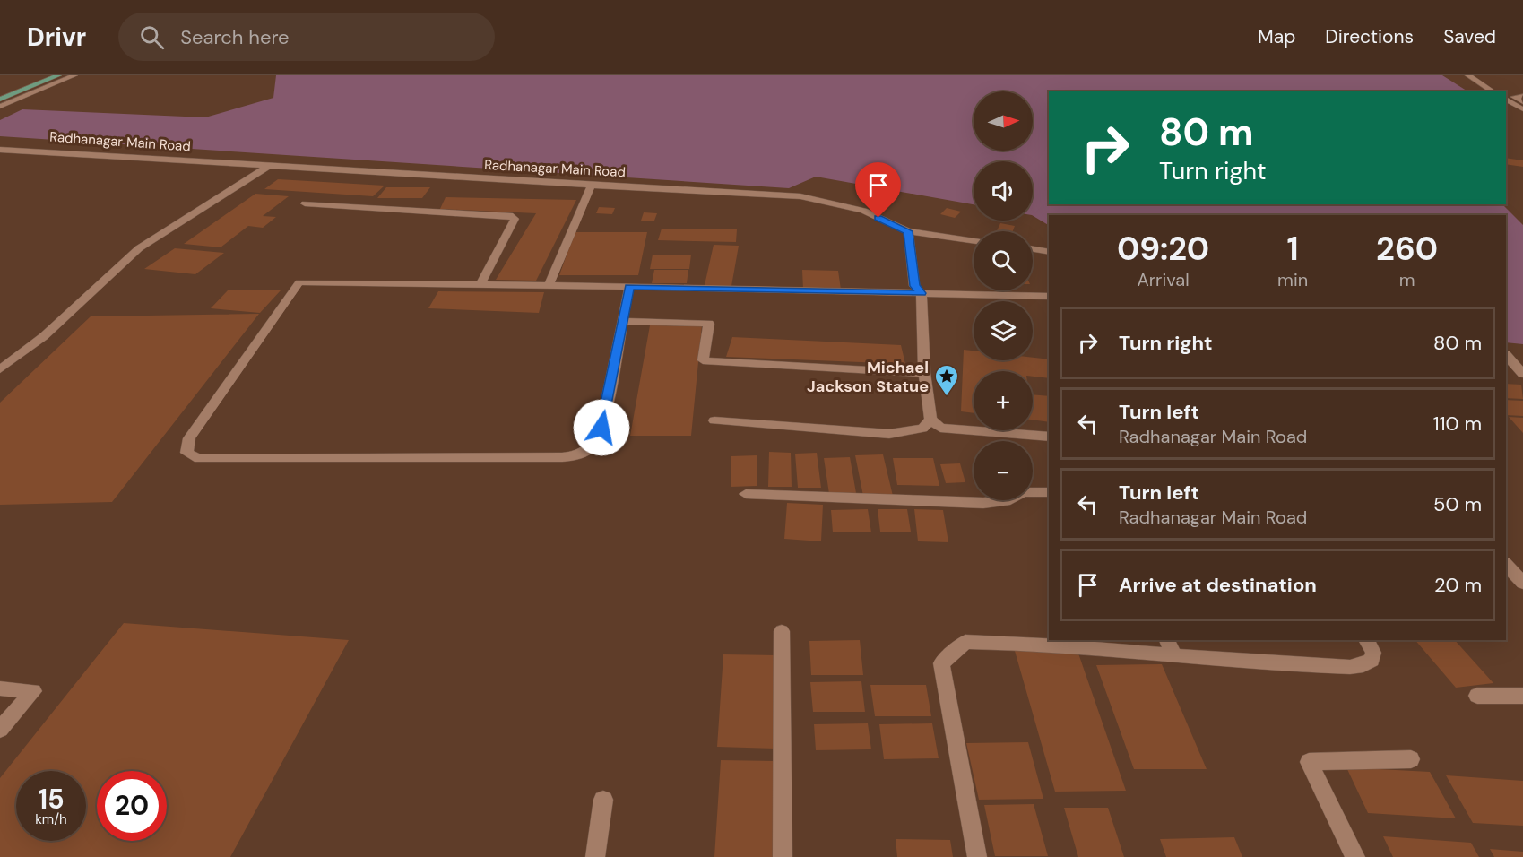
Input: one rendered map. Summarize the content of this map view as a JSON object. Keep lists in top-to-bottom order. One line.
{"streets":{"street":["Radhanagar Main Road"]},"places":{"place":["Michael Jackson Statue"]},"north":"right","page":{"header":"Drivr","search":"Search here","nav":["Map","Directions","Saved"],"map_buttons":["+","−"],"turn":["80 m","Turn right"],"eta":["09:20","Arrival","1","min","260","m"],"list":[{"name":"Turn right","value":"80 m"},{"name":"Turn left","note":"Radhanagar Main Road","value":"110 m"},{"name":"Turn left","note":"Radhanagar Main Road","value":"50 m"},{"name":"Arrive at destination","value":"20 m"}],"speed":"15 km/h","limit":"20"}}
